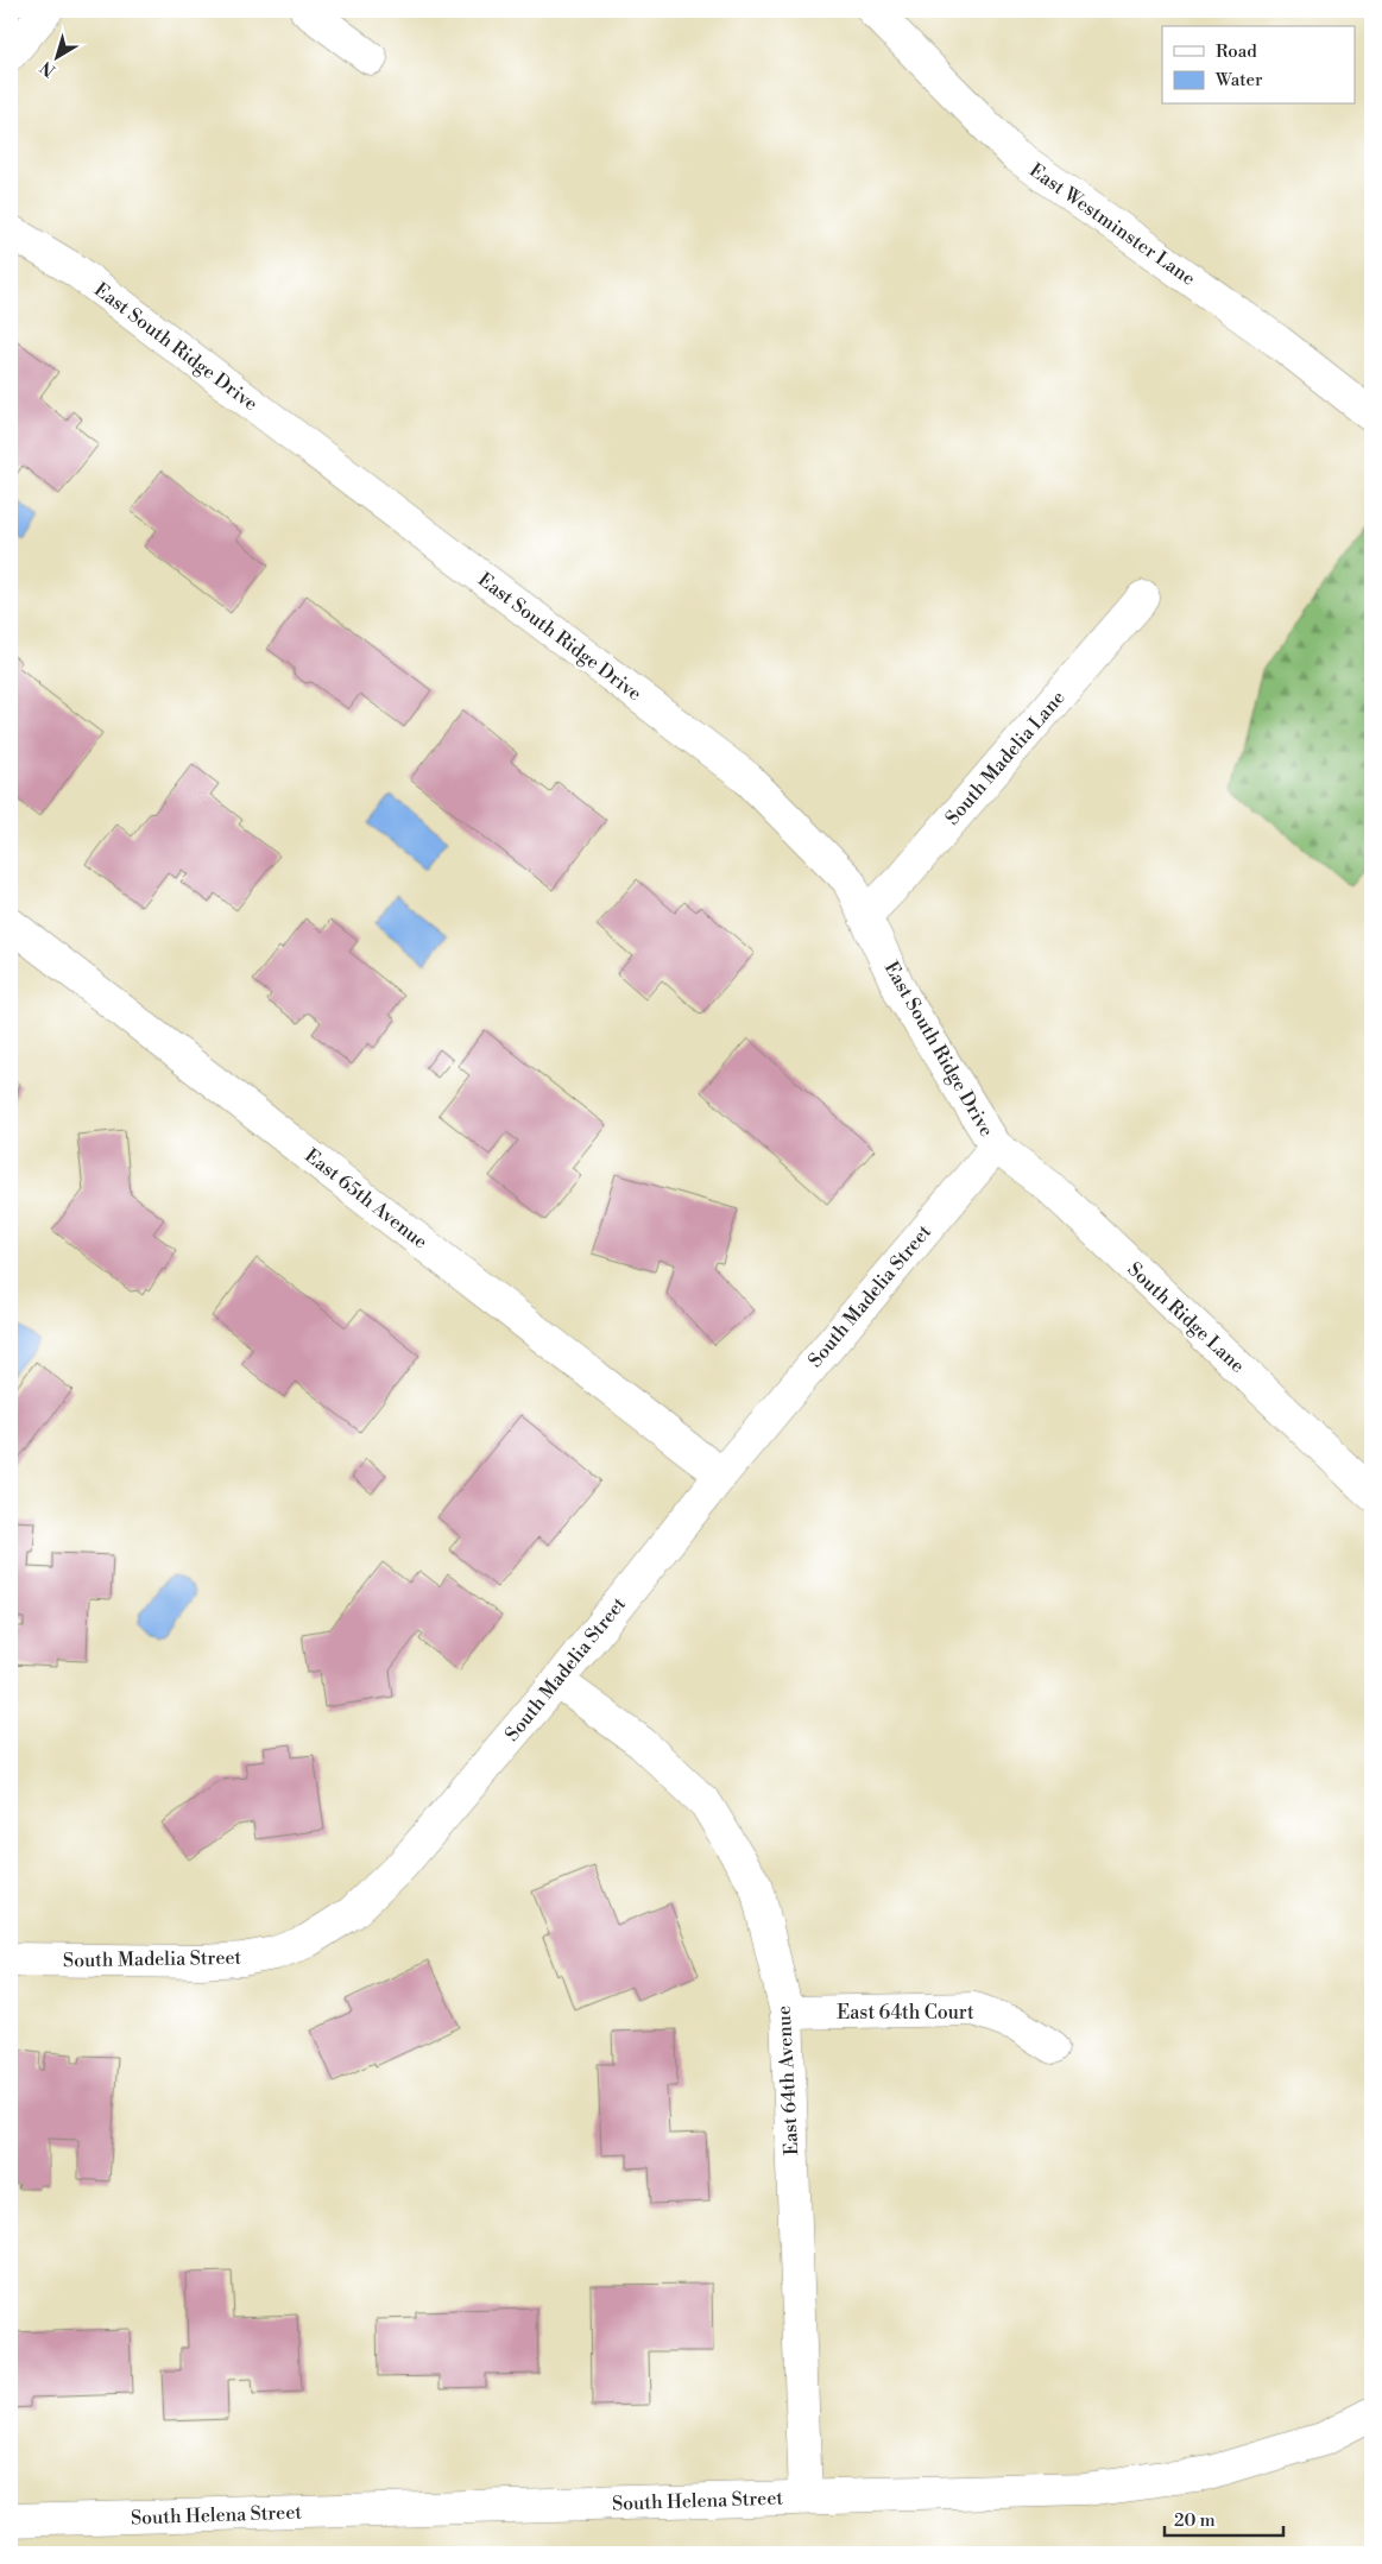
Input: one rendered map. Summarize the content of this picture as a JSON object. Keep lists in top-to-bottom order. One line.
{"streets":{"street":["East Westminster Lane","East South Ridge Drive","South Madelia Lane","East 65th Avenue","South Madelia Street","South Ridge Lane","East 64th Court","East 64th Avenue","South Helena Street"]},"crossings":[["East South Ridge Drive","South Madelia Lane"],["East South Ridge Drive","South Madelia Street"],["East South Ridge Drive","South Ridge Lane"],["East 65th Avenue","South Madelia Street"],["South Madelia Street","South Ridge Lane"],["South Madelia Street","East 64th Avenue"],["East 64th Court","East 64th Avenue"],["East 64th Avenue","South Helena Street"]],"legend":["Road","Water"],"scale_bar":"20 m","north":"bottom left"}
